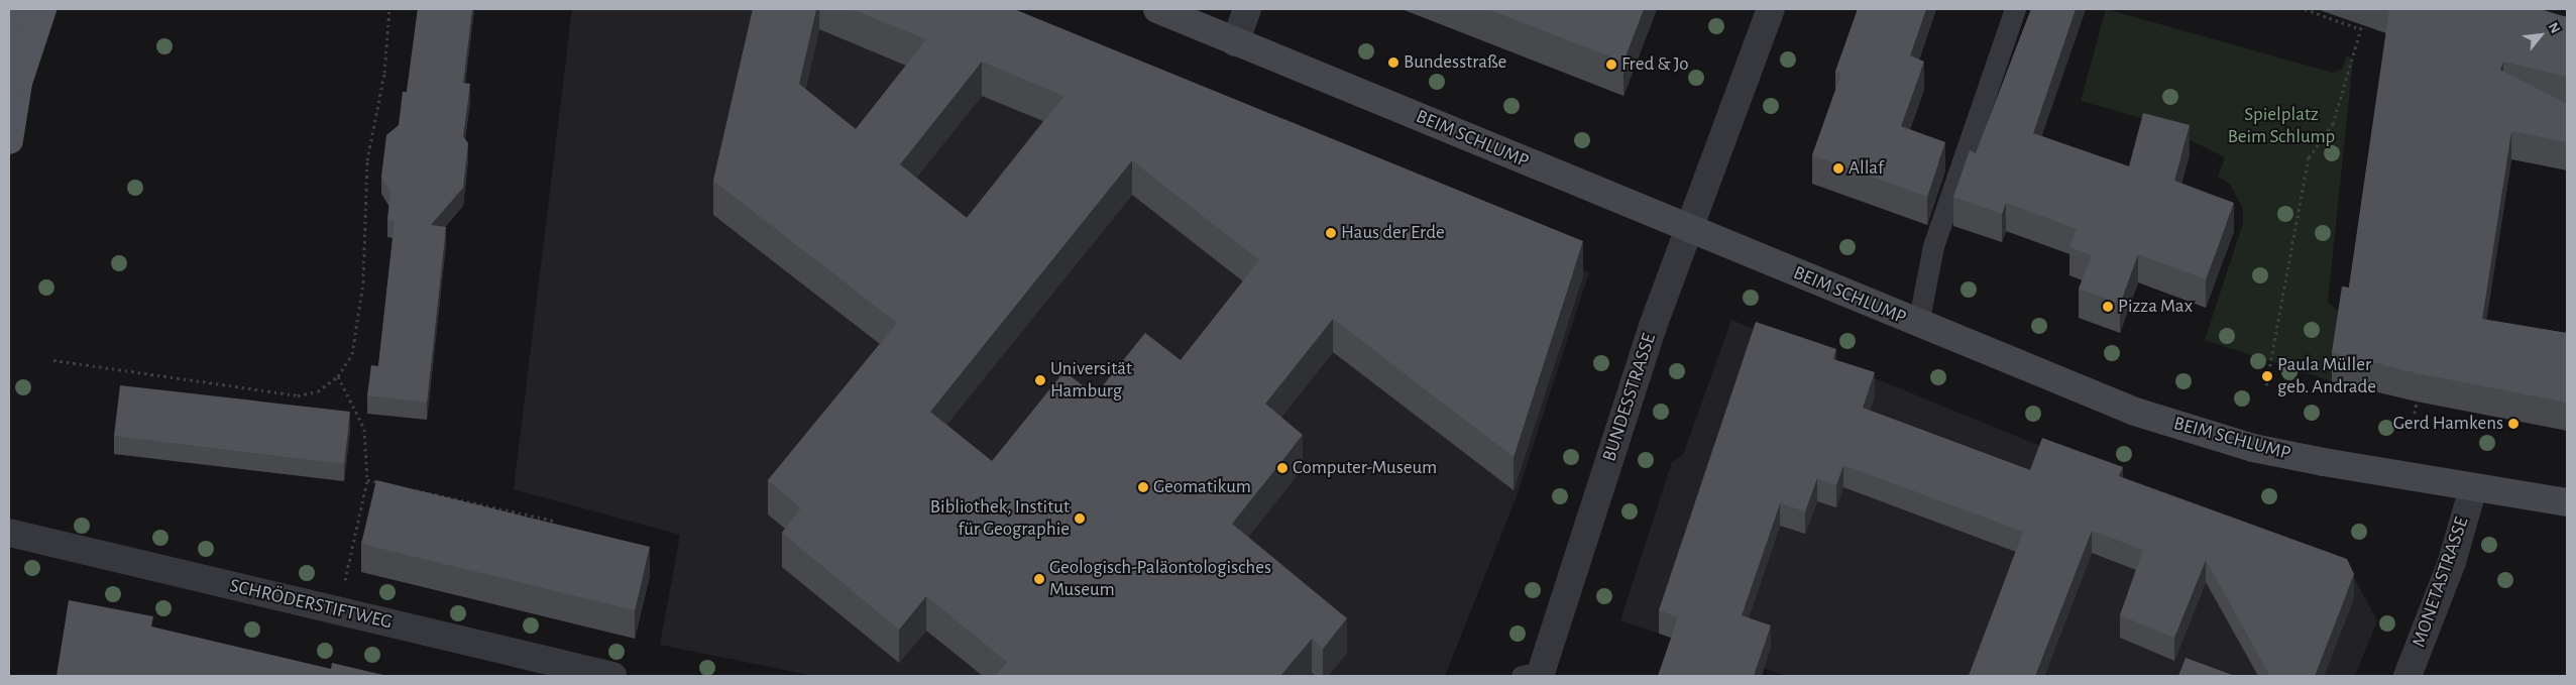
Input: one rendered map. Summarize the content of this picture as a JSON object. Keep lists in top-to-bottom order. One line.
{"streets":{"main road":["BEIM SCHLUMP"],"street":["BUNDESSTRASSE","MONETASTRASSE","SCHRÖDERSTIFTWEG"]},"crossings":[["BEIM SCHLUMP","BUNDESSTRASSE"],["BEIM SCHLUMP","MONETASTRASSE"]],"parks":["Spielplatz Beim Schlump"],"places":["Bundesstraße","Fred & Jo","Allaf","Haus der Erde","Pizza Max","Paula Müller geb. Andrade","Universität Hamburg","Gerd Hamkens","Computer-Museum","Geomatikum","Bibliothek, Institut für Geographie","Geologisch-Paläontologisches Museum"],"north":"top right"}
